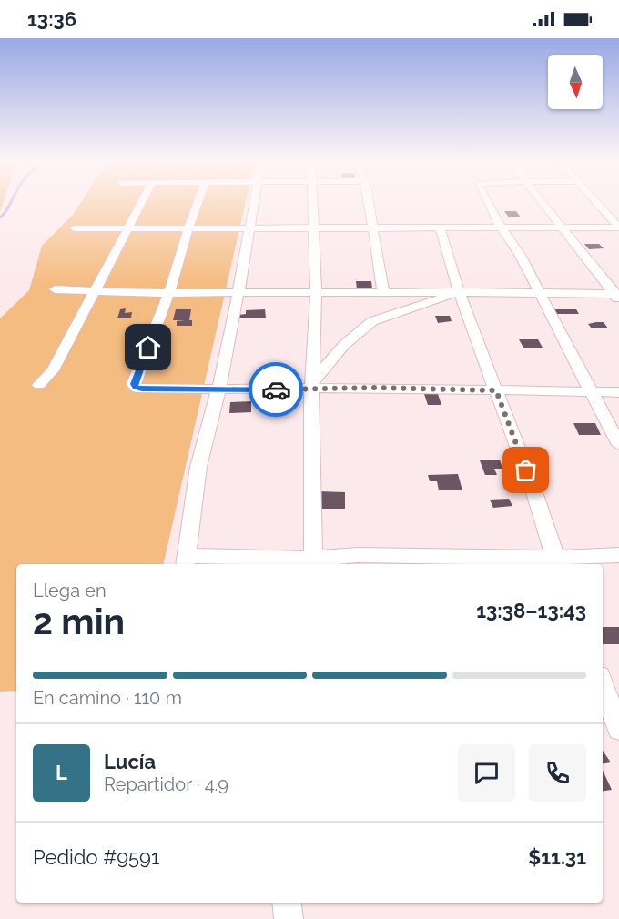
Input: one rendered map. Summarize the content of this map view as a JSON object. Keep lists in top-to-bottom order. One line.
{"north":"bottom","page":{"status":"13:36","heading":["2 min","Llega en","13:38–13:43"],"panel":["Lucía","Repartidor · 4.9","Pedido #9591","$11.31"],"bar":"En camino · 110 m","round":"L"}}
